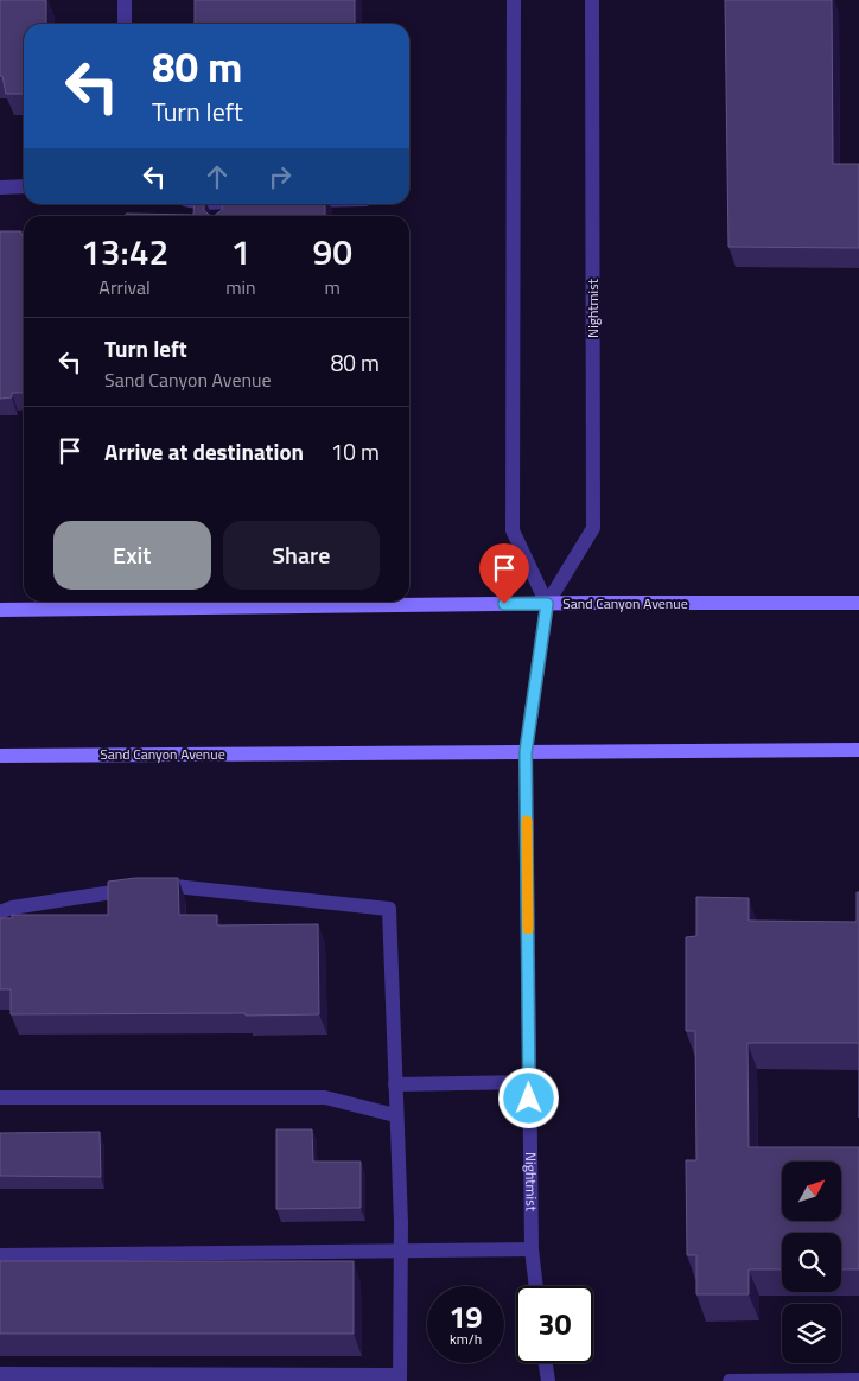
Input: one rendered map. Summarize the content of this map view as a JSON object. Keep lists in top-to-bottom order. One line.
{"streets":{"main road":["Sand Canyon Avenue"],"street":["Nightmist"]},"crossings":[["Nightmist","Sand Canyon Avenue"]],"north":"top right","page":{"turn":["80 m","Turn left"],"eta":["13:42","Arrival","1","min","90","m"],"list":[{"name":"Turn left","note":"Sand Canyon Avenue","value":"80 m"},{"name":"Arrive at destination","value":"10 m"}],"buttons":["Exit","Share"],"speed":"19 km/h","limit":"30"}}
